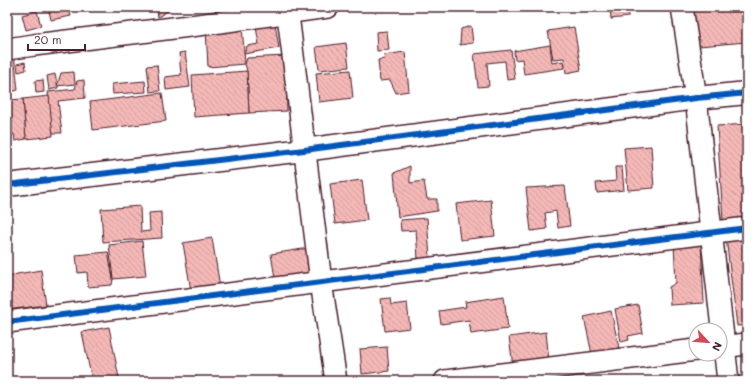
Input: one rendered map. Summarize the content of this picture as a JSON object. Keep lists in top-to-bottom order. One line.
{"scale_bar":"20 m","north":"bottom right"}
